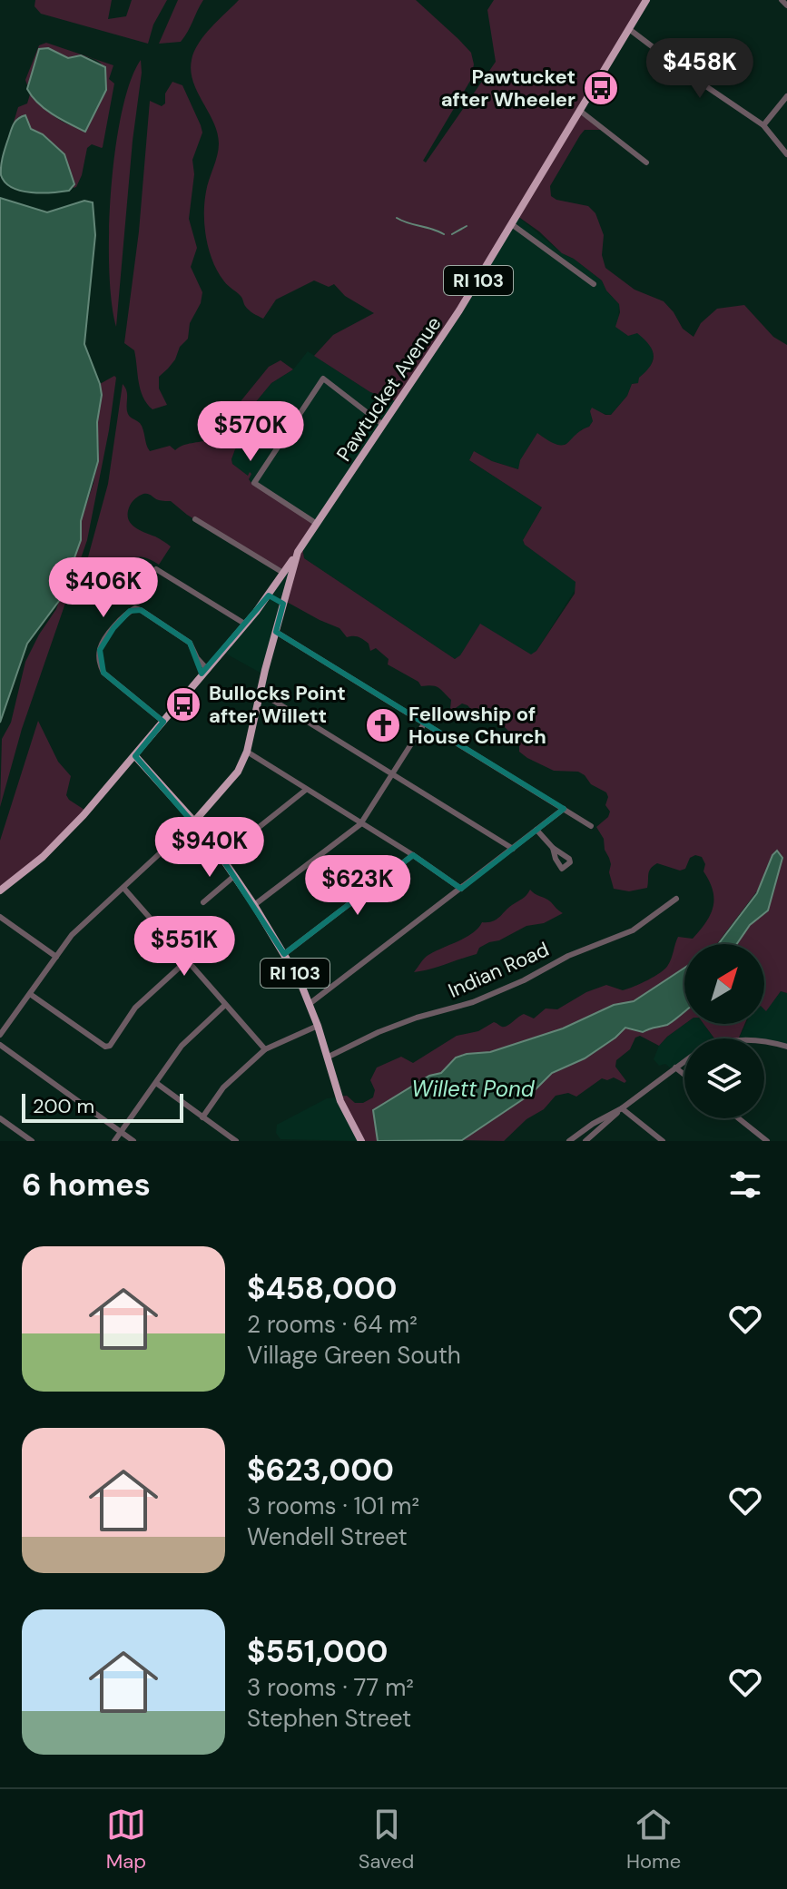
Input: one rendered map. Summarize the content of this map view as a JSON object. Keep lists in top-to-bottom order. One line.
{"streets":{"main road":["RI 103","Pawtucket Avenue"],"street":["Indian Road"]},"crossings":[["RI 103","Pawtucket Avenue"],["RI 103","Indian Road"]],"water":["Willett Pond"],"places":{"bus stop":["Pawtucket after Wheeler","Bullocks Point after Willett"],"church":["Fellowship of House Church"]},"scale_bar":"200 m","north":"top right","page":{"price":["$458K","$570K","$406K","$940K","$623K","$551K"],"scale":"200 m","heading":"6 homes","list":[{"name":"$458,000","note":"2 rooms · 64 m² · Village Green South"},{"name":"$623,000","note":"3 rooms · 101 m² · Wendell Street"},{"name":"$551,000","note":"3 rooms · 77 m² · Stephen Street"}],"tabs":["Map","Saved","Home"]}}
